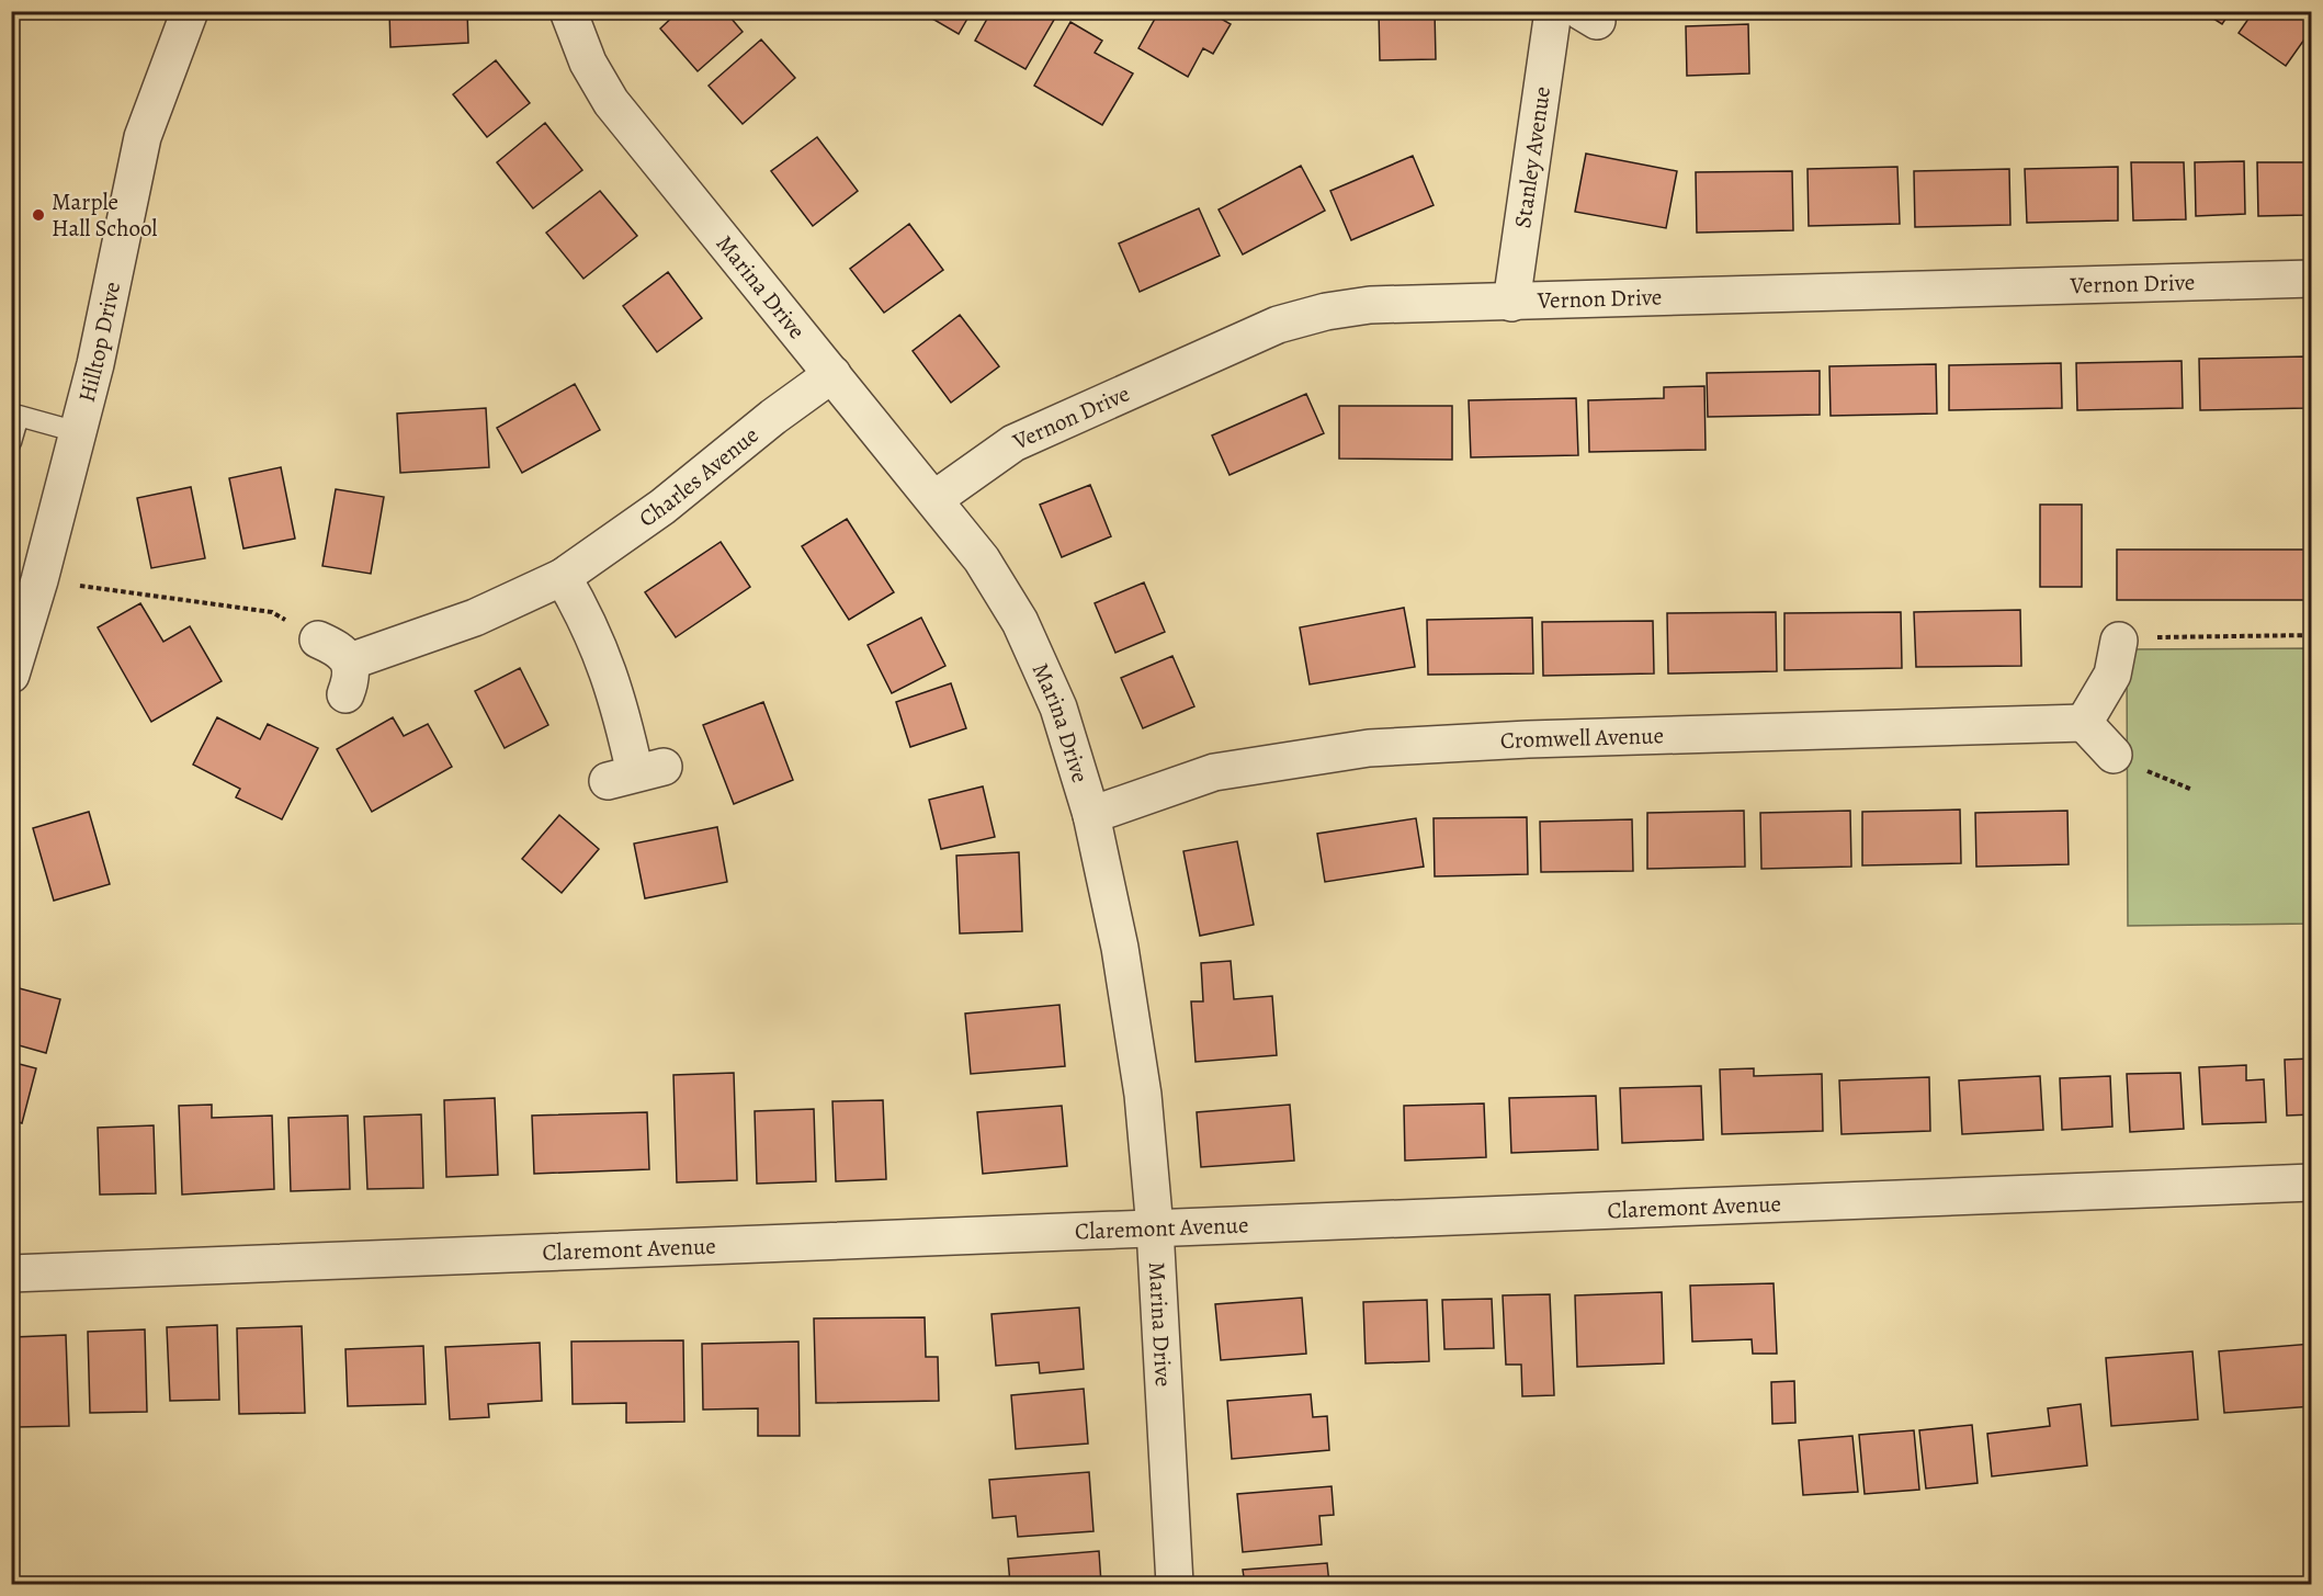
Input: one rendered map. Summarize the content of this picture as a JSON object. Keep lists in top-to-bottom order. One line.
{"streets":{"street":["Stanley Avenue","Vernon Drive","Marina Drive","Hilltop Drive","Charles Avenue","Cromwell Avenue","Claremont Avenue"]},"crossings":[["Stanley Avenue","Vernon Drive"],["Vernon Drive","Marina Drive"],["Marina Drive","Charles Avenue"],["Marina Drive","Cromwell Avenue"],["Marina Drive","Claremont Avenue"]],"places":["Marple Hall School"]}
